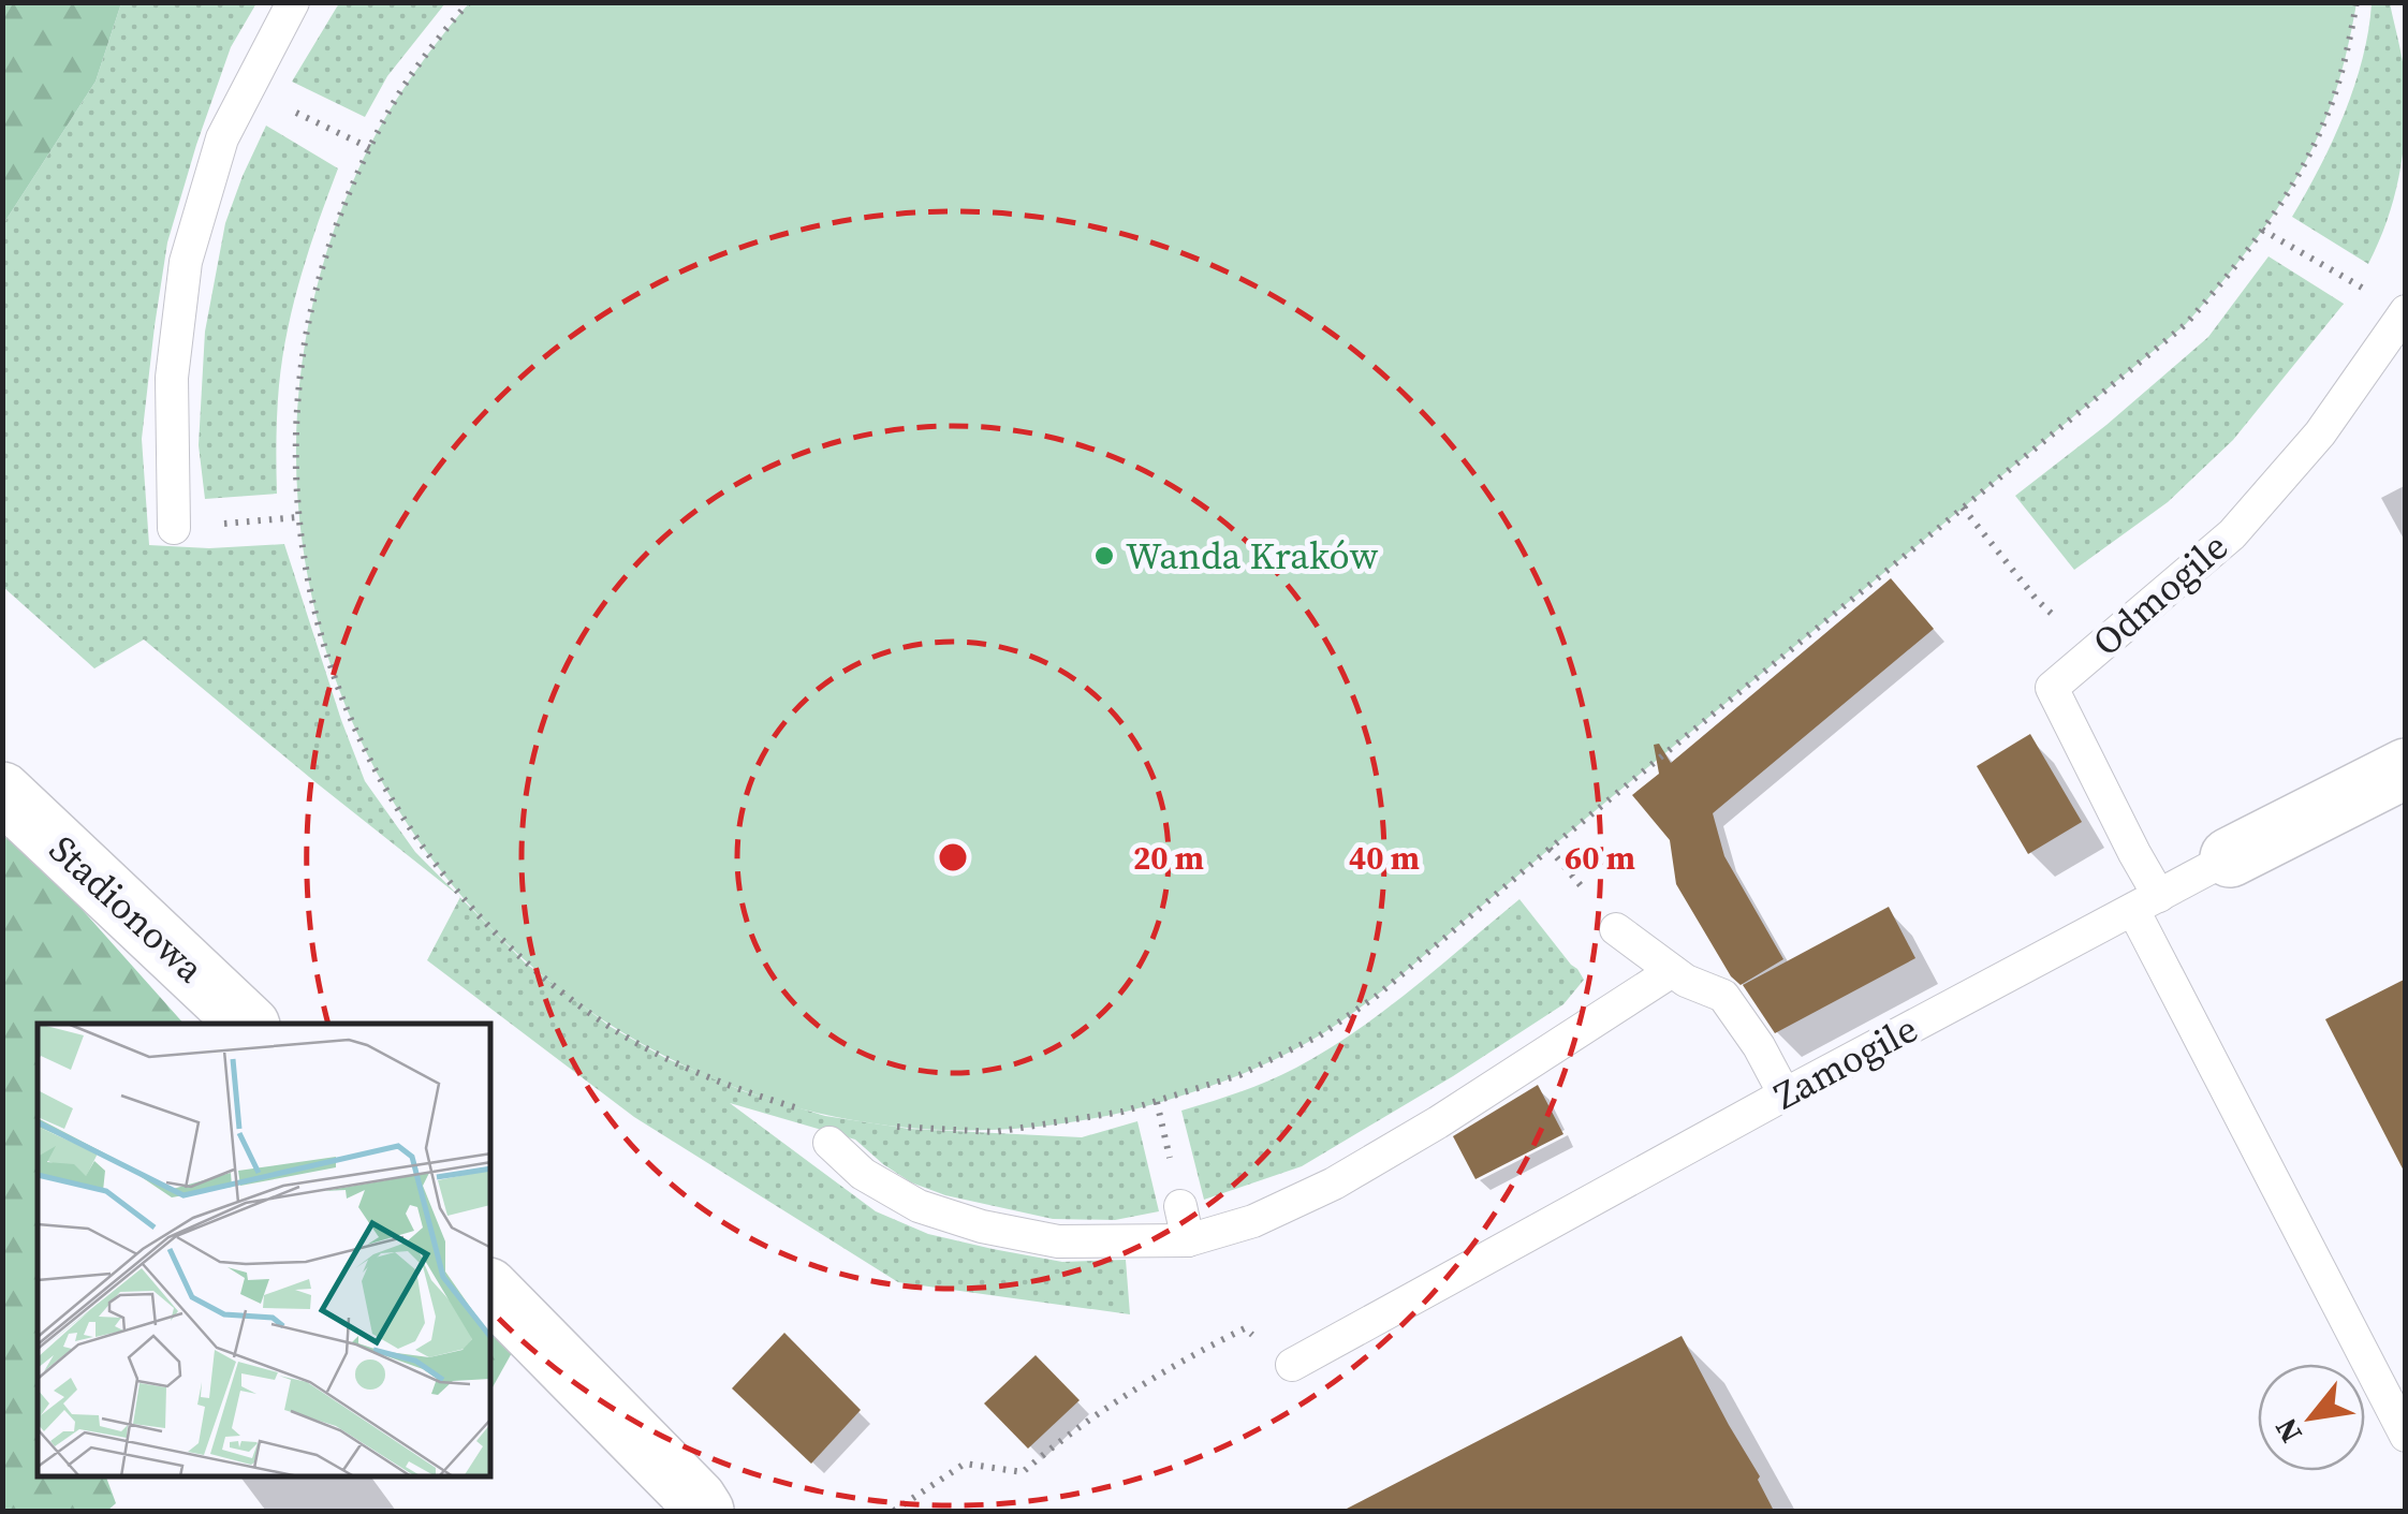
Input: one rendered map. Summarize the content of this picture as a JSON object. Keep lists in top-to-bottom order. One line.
{"streets":{"street":["Stadionowa","Zamogile"],"lane":["Odmogile"]},"crossings":[["Odmogile","Zamogile"]],"places":["Wanda Kraków"],"north":"bottom left","rings":["20 m","40 m","60 m"]}
